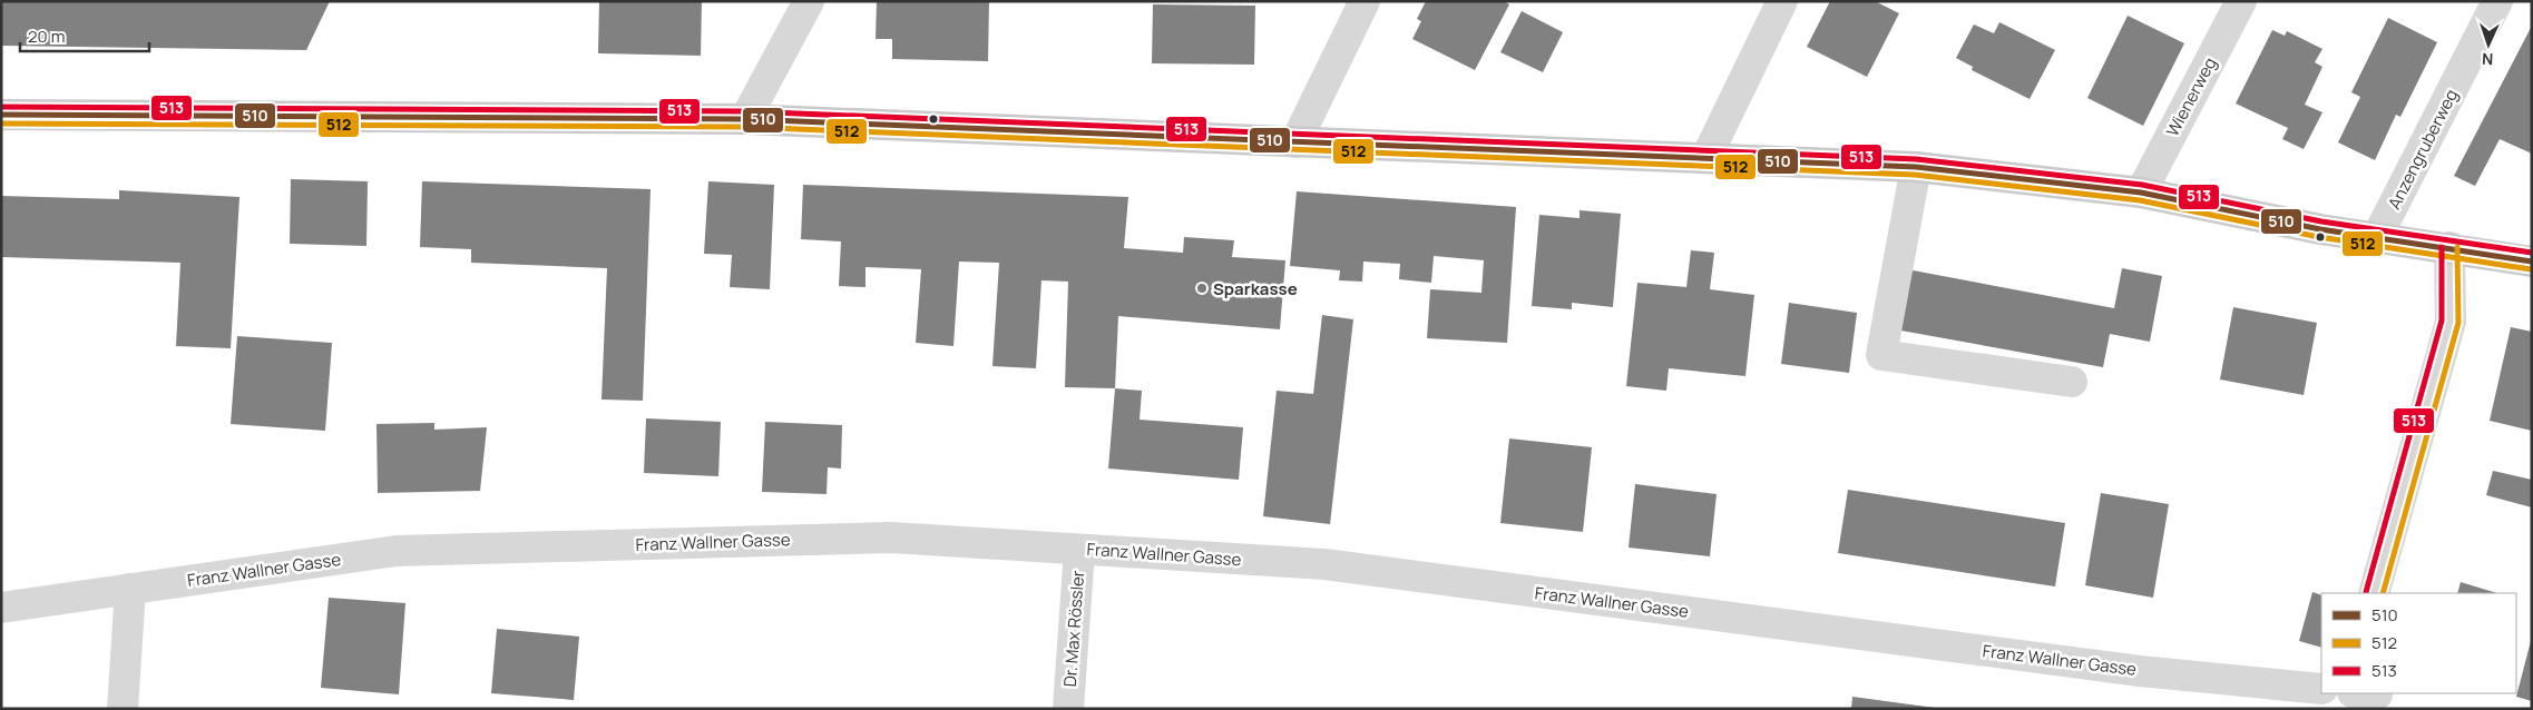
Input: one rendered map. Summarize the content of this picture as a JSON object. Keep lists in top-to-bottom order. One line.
{"streets":{"street":["Wienerweg","Anzengruberweg","Franz Wallner Gasse","Dr. Max Rössler"]},"crossings":[["Franz Wallner Gasse","Dr. Max Rössler"]],"places":["Sparkasse"],"lines":["transit line 513","transit line 510","transit line 512"],"legend":["510","512","513"],"scale_bar":"20 m","north":"bottom"}
